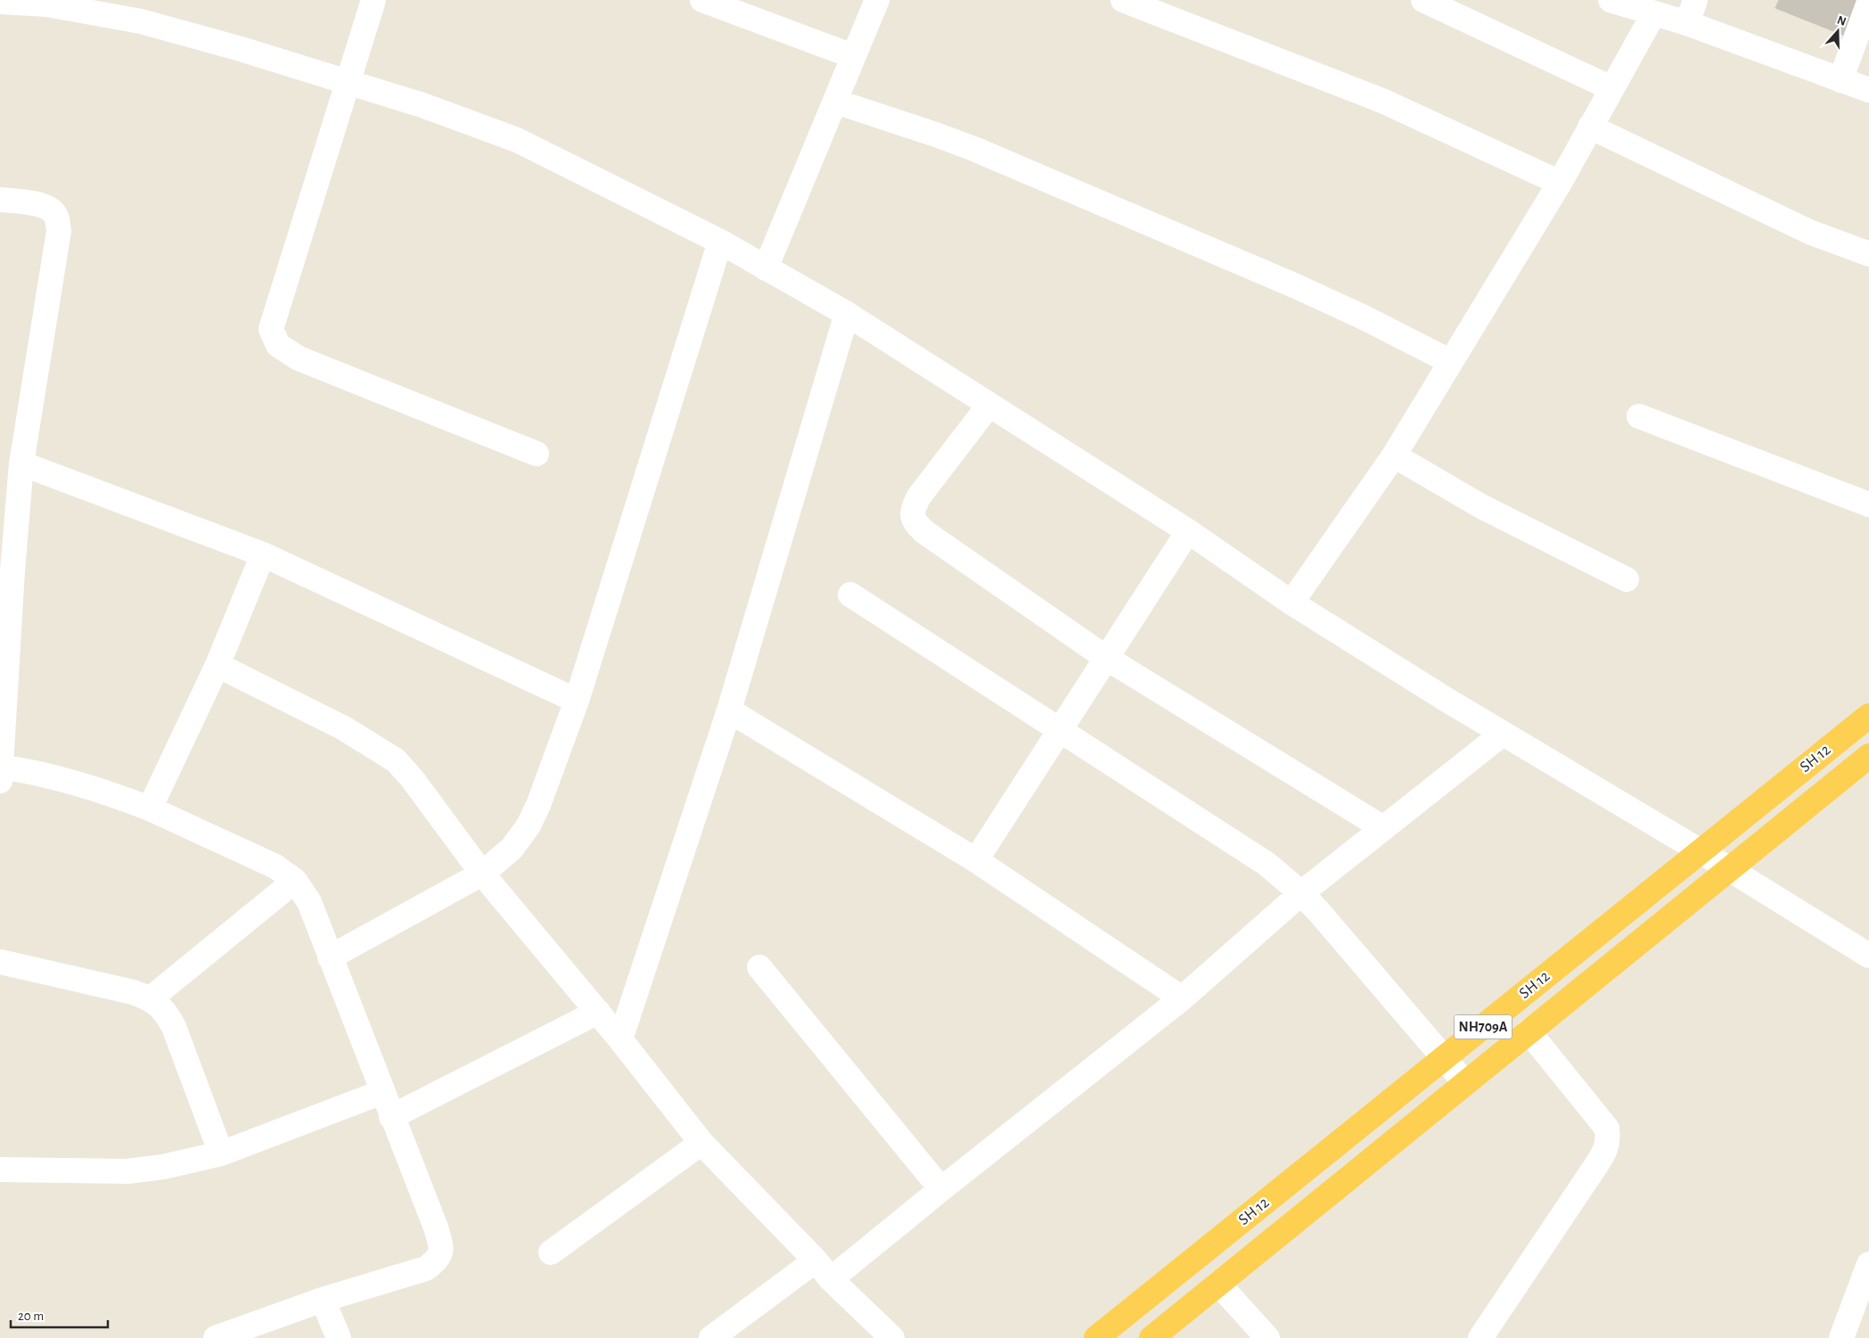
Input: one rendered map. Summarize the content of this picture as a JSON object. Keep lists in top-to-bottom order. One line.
{"streets":{"highway":["SH 12","NH709A"]},"scale_bar":"20 m","north":"top"}
